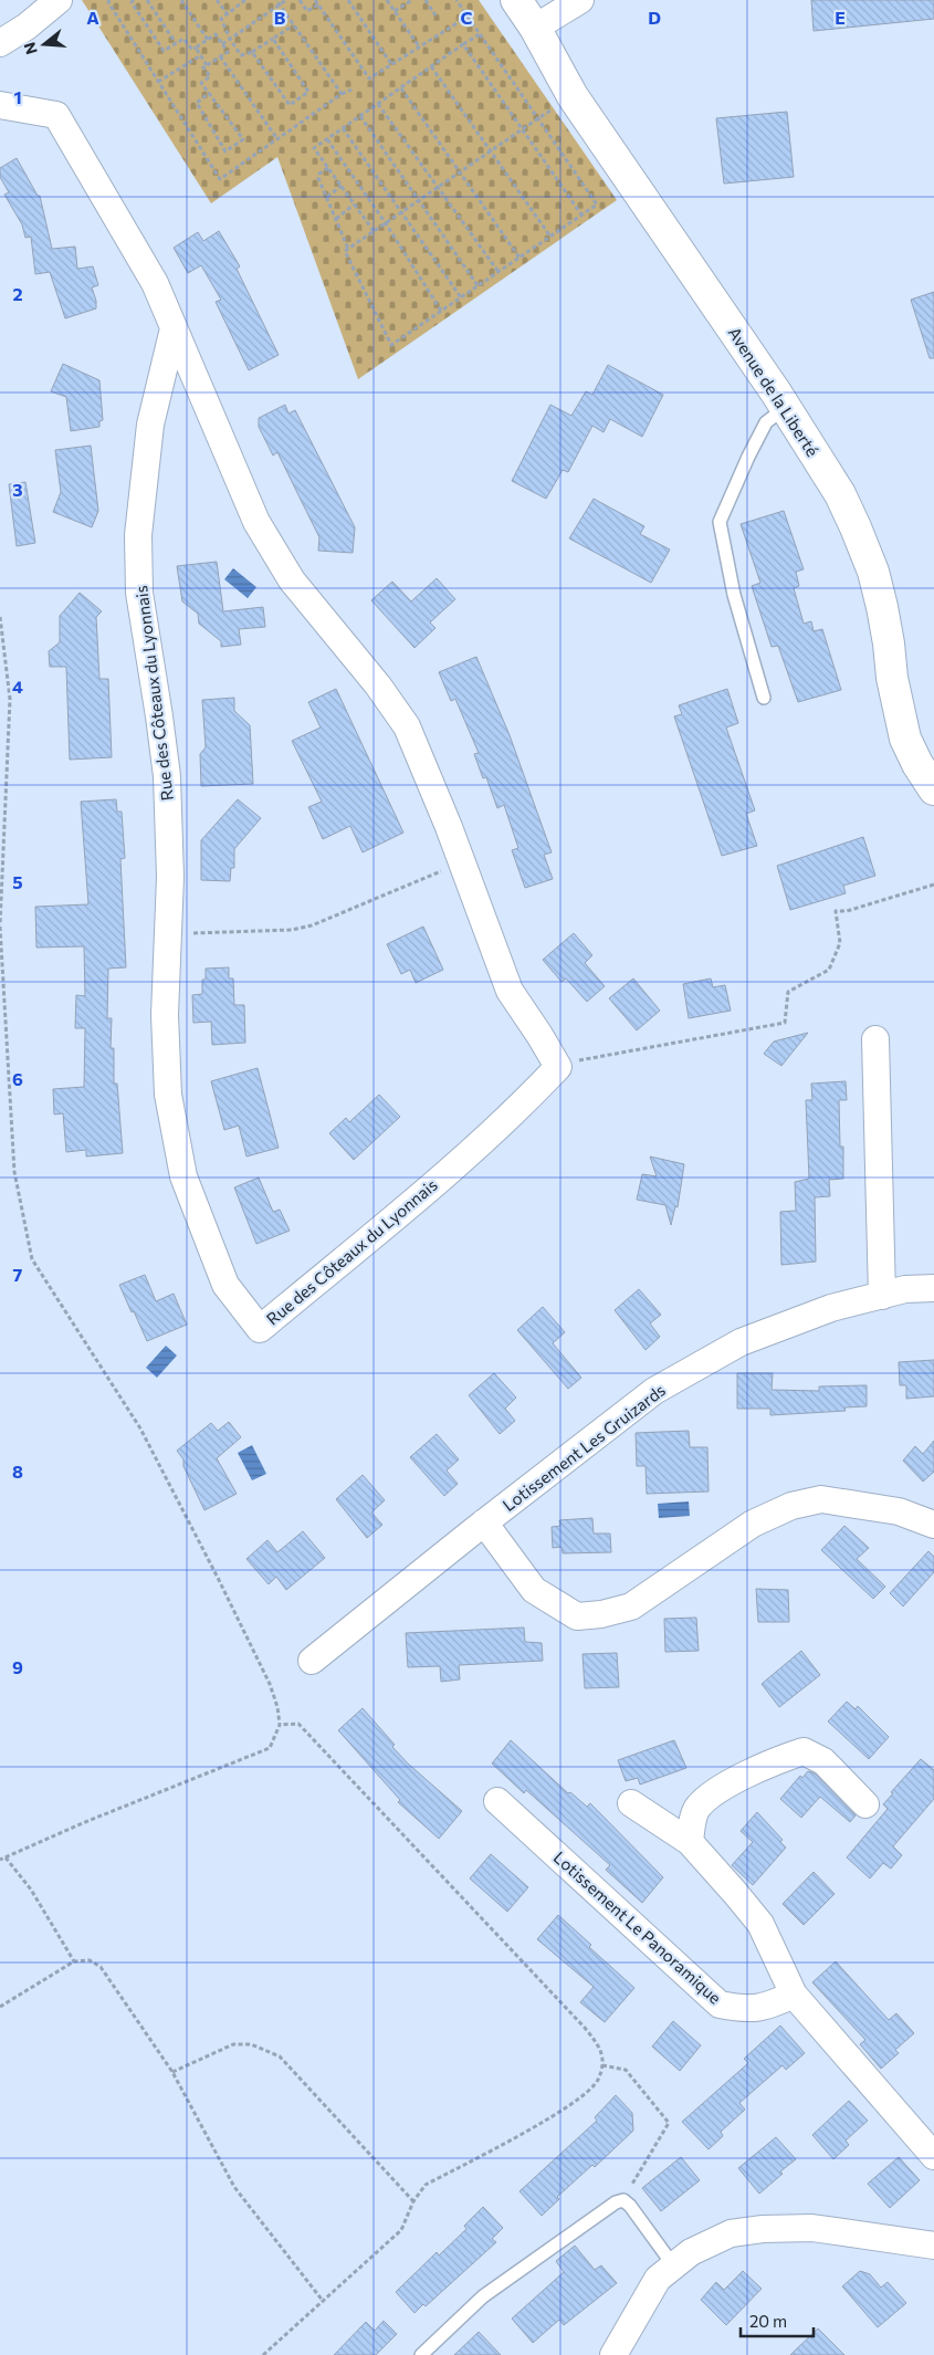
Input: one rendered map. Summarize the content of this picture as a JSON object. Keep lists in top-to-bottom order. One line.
{"streets":{"street":["Avenue de la Liberté","Rue des Côteaux du Lyonnais","Lotissement Les Gruizards","Lotissement Le Panoramique"]},"scale_bar":"20 m","north":"left","grid":{"columns":["A","B","C","D","E"],"rows":["1","2","3","4","5","6","7","8","9"]}}
